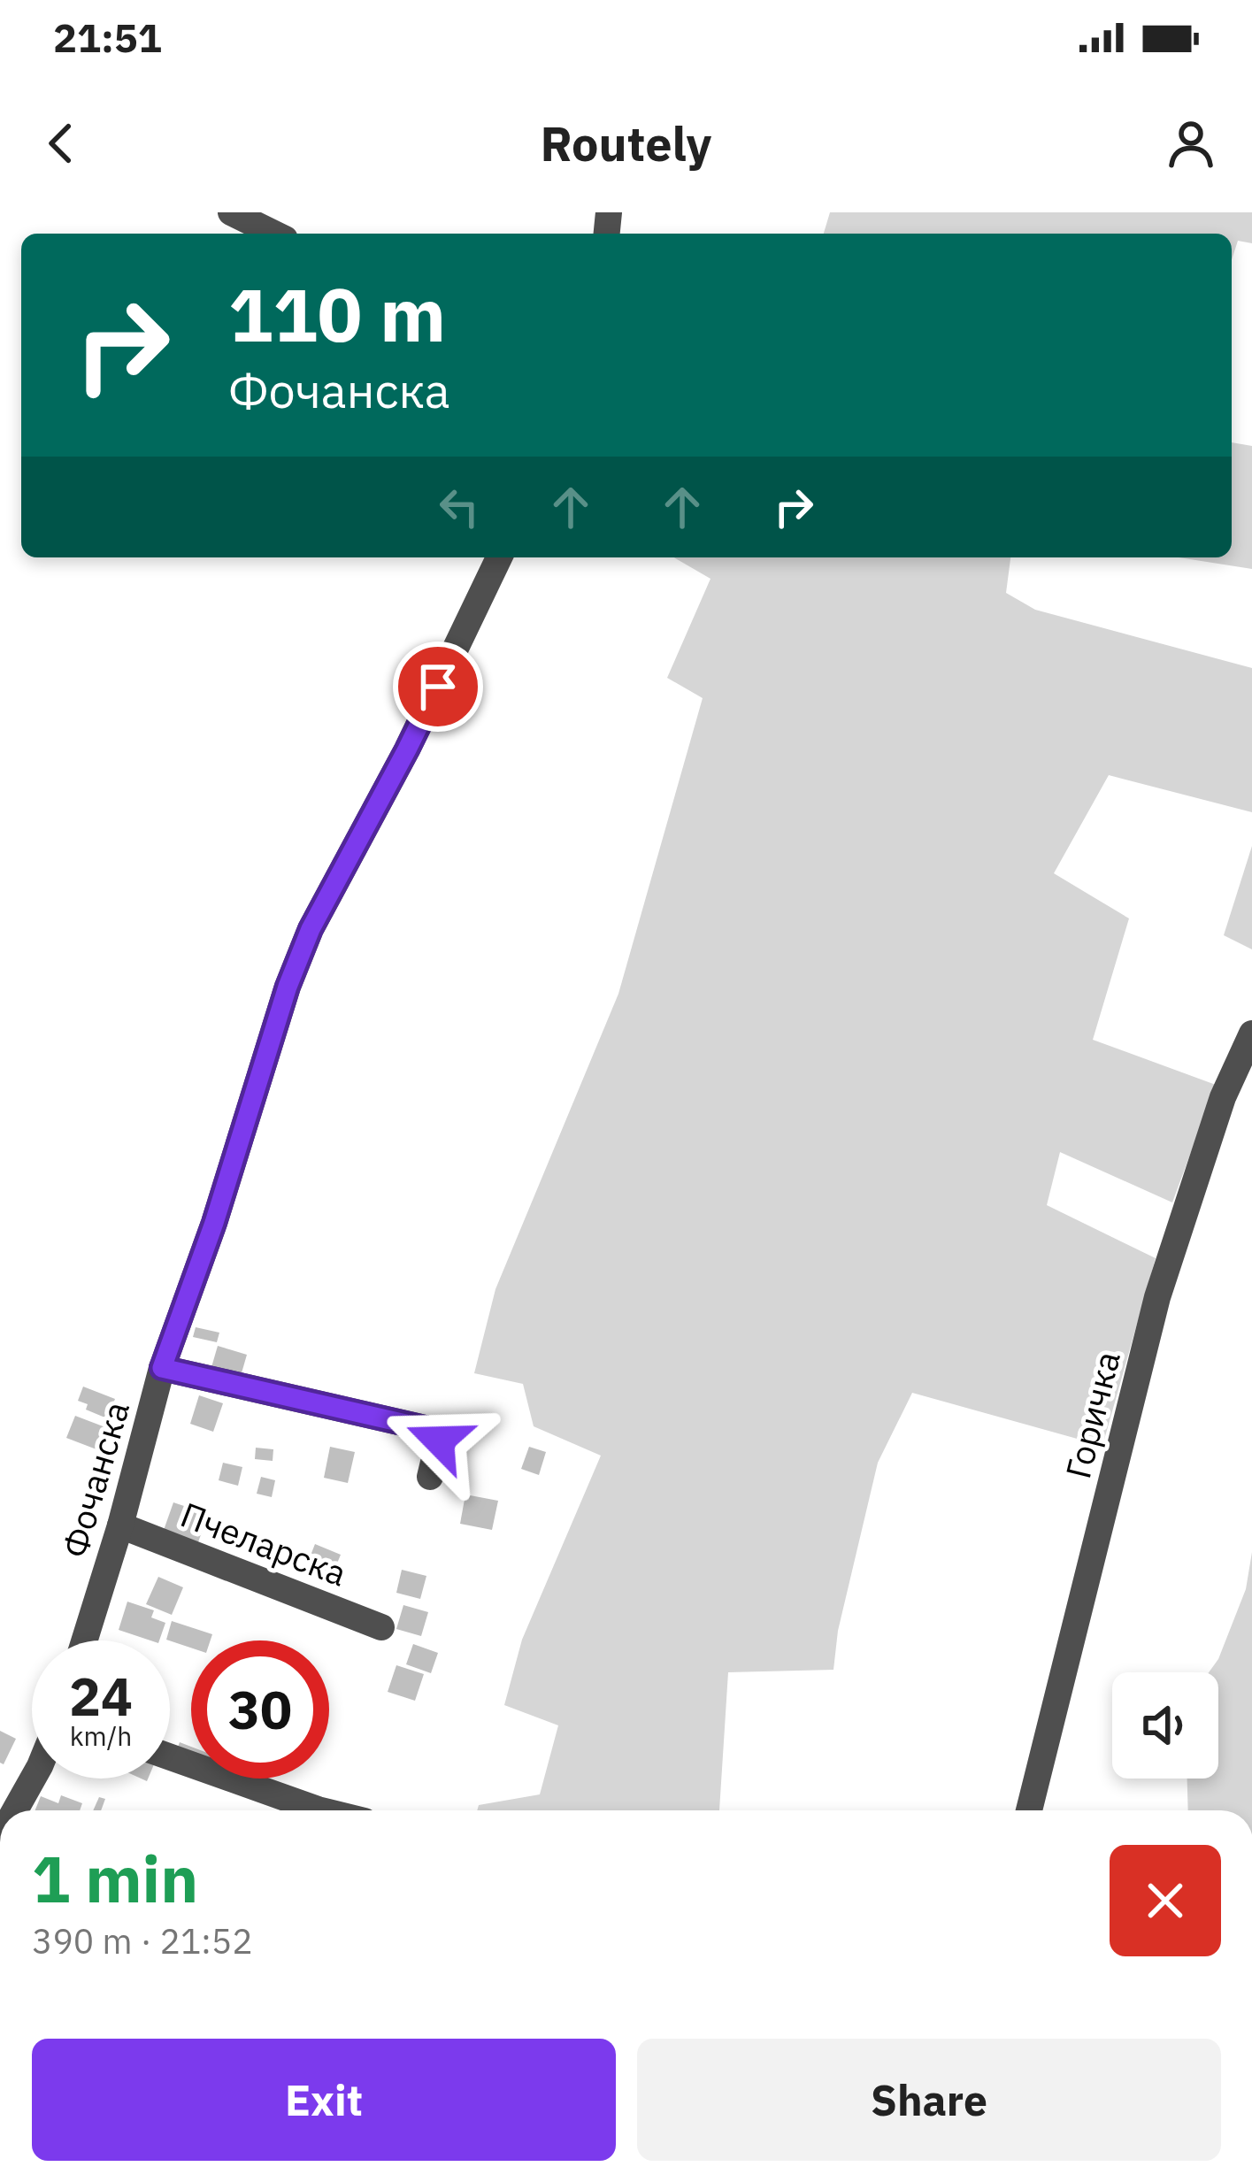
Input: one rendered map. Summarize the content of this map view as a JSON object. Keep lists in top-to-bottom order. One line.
{"streets":{"street":["Горичка","Фочанска","Пчеларска"]},"crossings":[["Фочанска","Пчеларска"]],"page":{"status":"21:51","header":"Routely","turn":["110 m","Фочанска"],"speed":"24 km/h","limit":"30","heading":["1 min","390 m · 21:52"],"buttons":["Exit","Share"]}}
